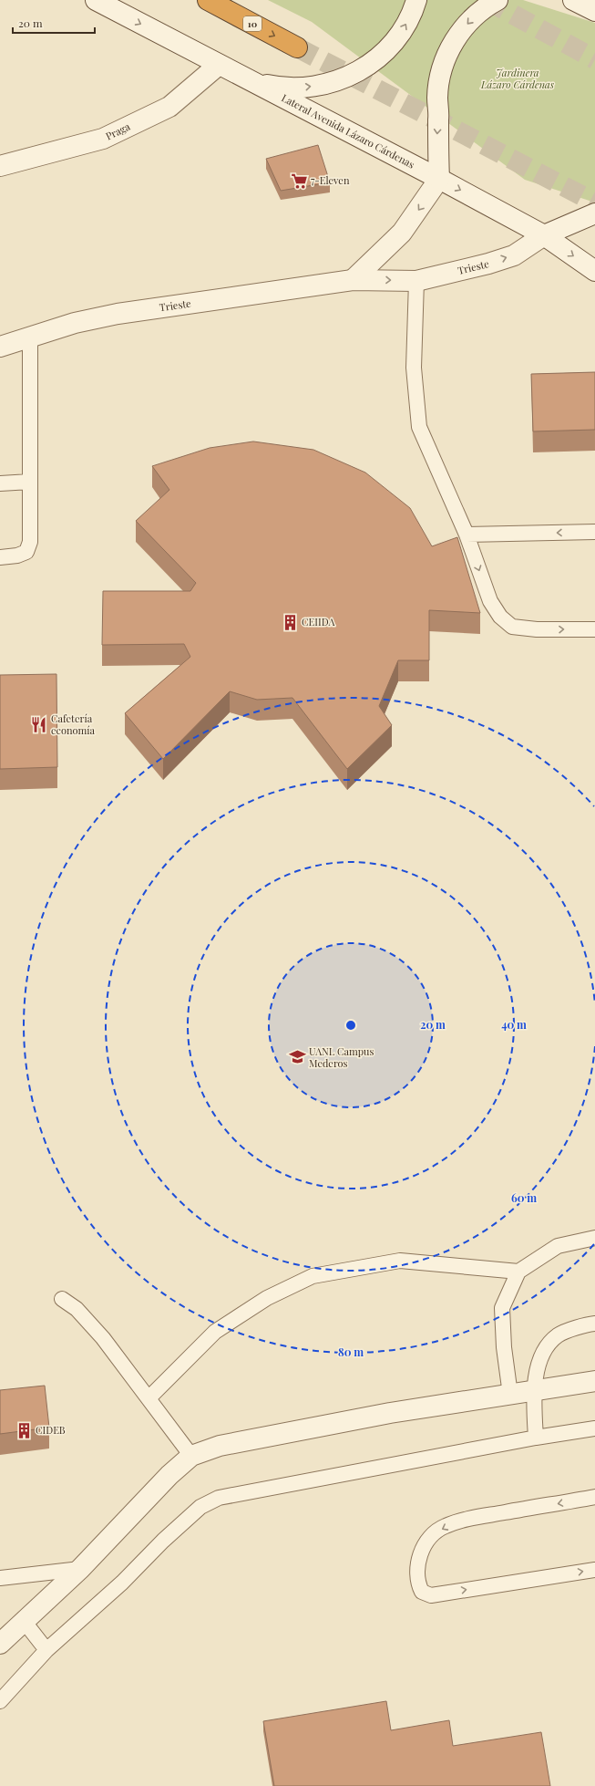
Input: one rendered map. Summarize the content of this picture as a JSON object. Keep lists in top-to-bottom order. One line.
{"streets":{"highway":["10"],"street":["Praga","Lateral Avenida Lázaro Cárdenas","Trieste"]},"crossings":[["Praga","Lateral Avenida Lázaro Cárdenas"],["Lateral Avenida Lázaro Cárdenas","Trieste"]],"one_way":["Lateral Avenida Lázaro Cárdenas"],"parks":["Jardinera Lázaro Cárdenas"],"places":{"supermarket":["7-Eleven"],"building":["CEIIDA","CIDEB"],"restaurant":["Cafetería economía"],"school or university":["UANL Campus Mederos"]},"scale_bar":"20 m","rings":["20 m","40 m","60 m","80 m"]}
